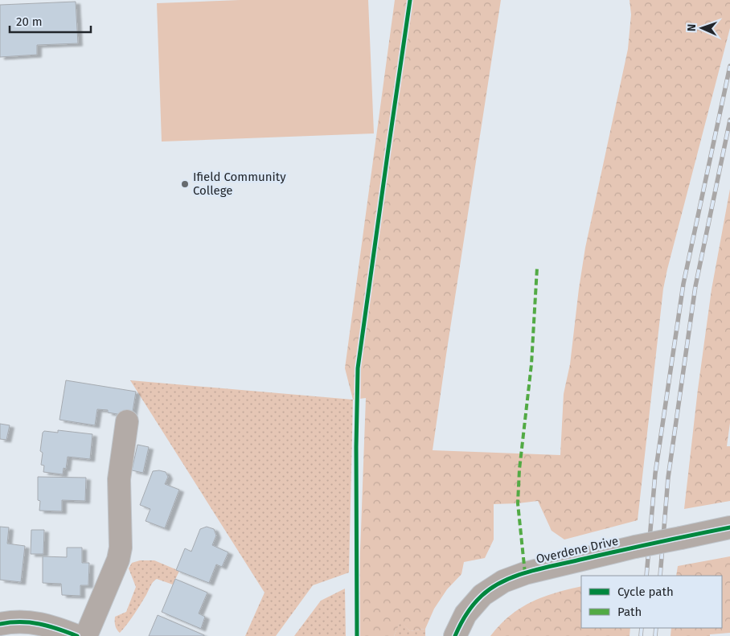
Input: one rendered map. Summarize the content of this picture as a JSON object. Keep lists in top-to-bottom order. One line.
{"streets":{"street":["Overdene Drive"]},"places":["Ifield Community College"],"legend":["Cycle path","Path"],"scale_bar":"20 m","north":"left"}
